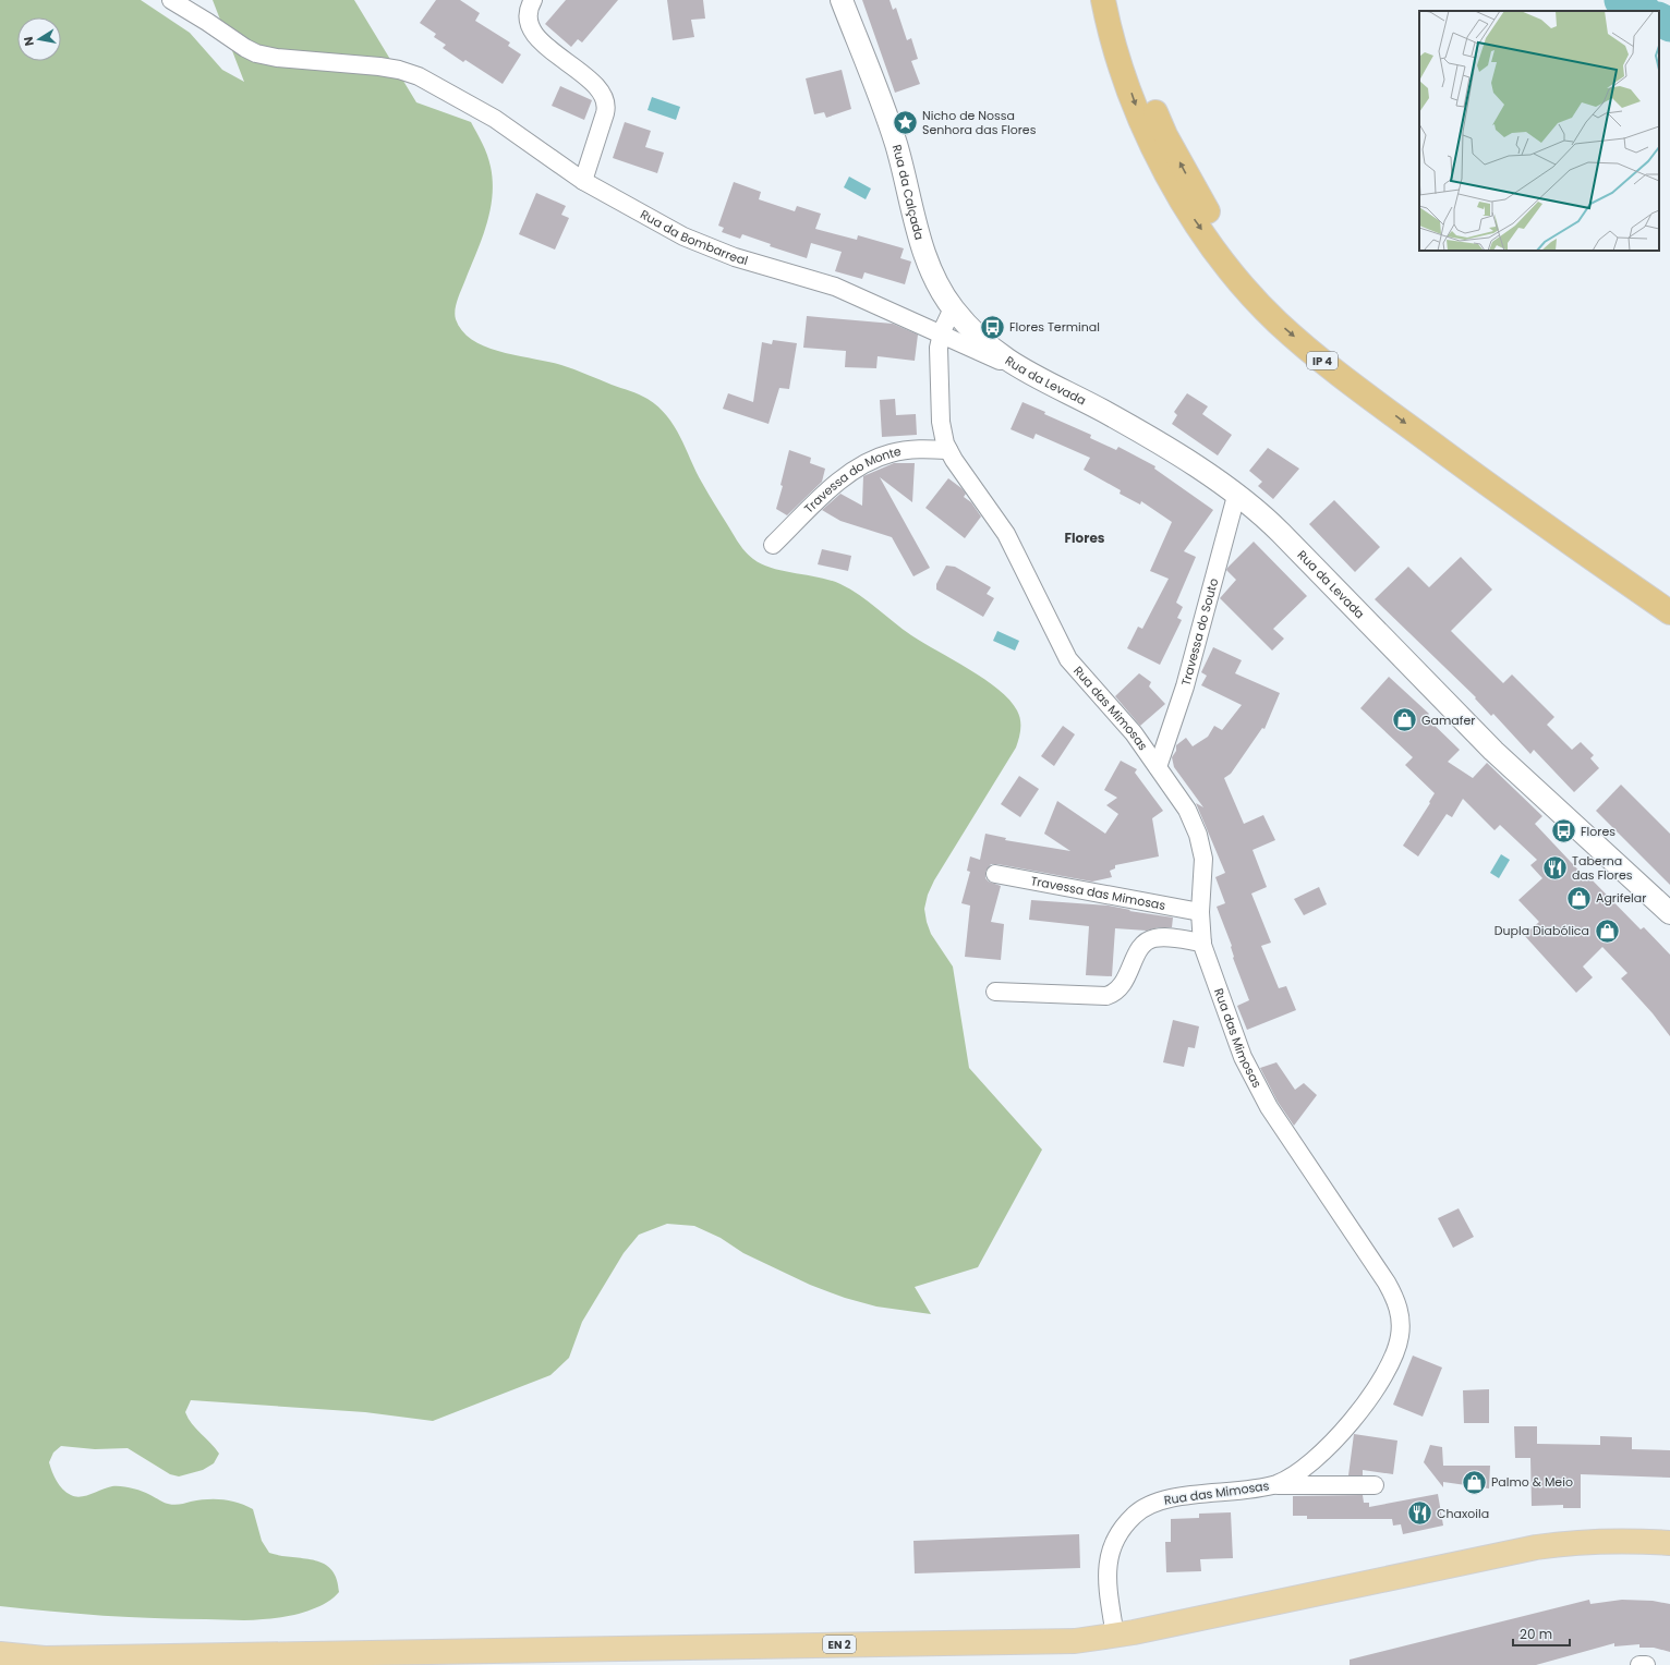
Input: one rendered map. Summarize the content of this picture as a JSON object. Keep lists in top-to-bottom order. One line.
{"streets":{"highway":["IP 4"],"main road":["EN 2"],"street":["Rua da Calçada","Rua da Bombarreal","Rua da Levada","Travessa do Monte","Travessa do Souto","Rua das Mimosas","Travessa das Mimosas"]},"crossings":[["Rua da Calçada","Rua da Levada"],["Rua da Calçada","Rua das Mimosas"],["Rua da Bombarreal","Rua da Levada"],["Rua da Bombarreal","Rua das Mimosas"],["Rua da Levada","Travessa do Souto"],["Rua da Levada","Rua das Mimosas"],["Travessa do Monte","Rua das Mimosas"],["Travessa do Souto","Rua das Mimosas"],["Rua das Mimosas","Travessa das Mimosas"],["Rua das Mimosas","EN 2"]],"districts":["Flores"],"places":{"place":["Nicho de Nossa Senhora das Flores"],"bus stop":["Flores Terminal","Flores"],"shop":["Gamafer","Agrifelar","Dupla Diabólica","Palmo & Meio"],"restaurant":["Taberna das Flores","Chaxoila"]},"scale_bar":"20 m","north":"left"}
